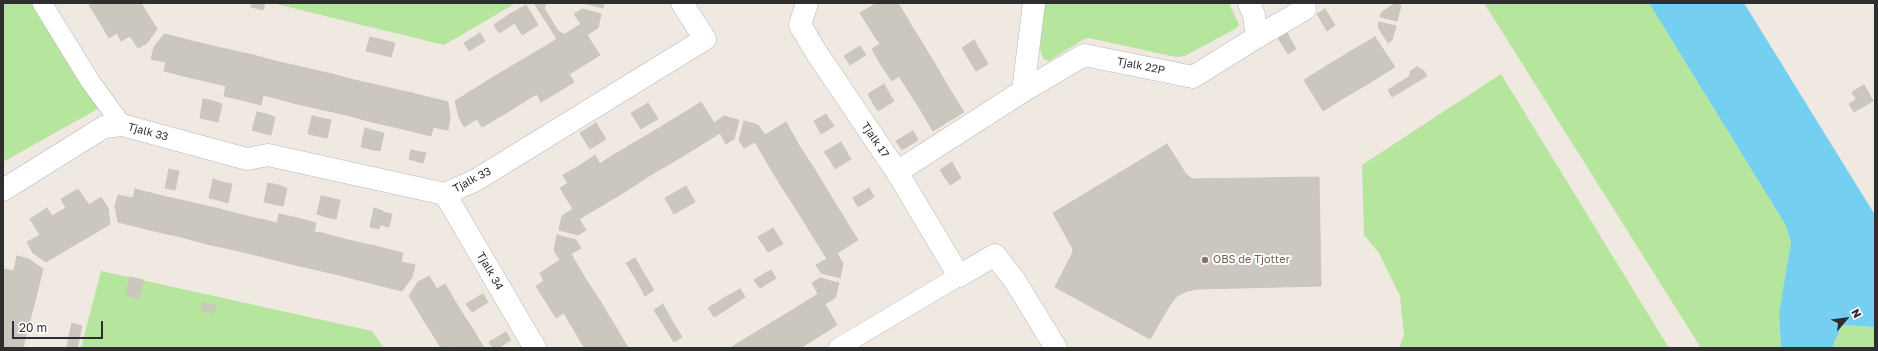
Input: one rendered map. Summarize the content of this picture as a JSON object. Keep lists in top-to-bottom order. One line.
{"streets":{"street":["Tjalk 22P","Tjalk 33","Tjalk 17","Tjalk 34"]},"crossings":[["Tjalk 22P","Tjalk 17"],["Tjalk 33","Tjalk 34"]],"places":["OBS de Tjotter"],"scale_bar":"20 m","north":"top right"}
